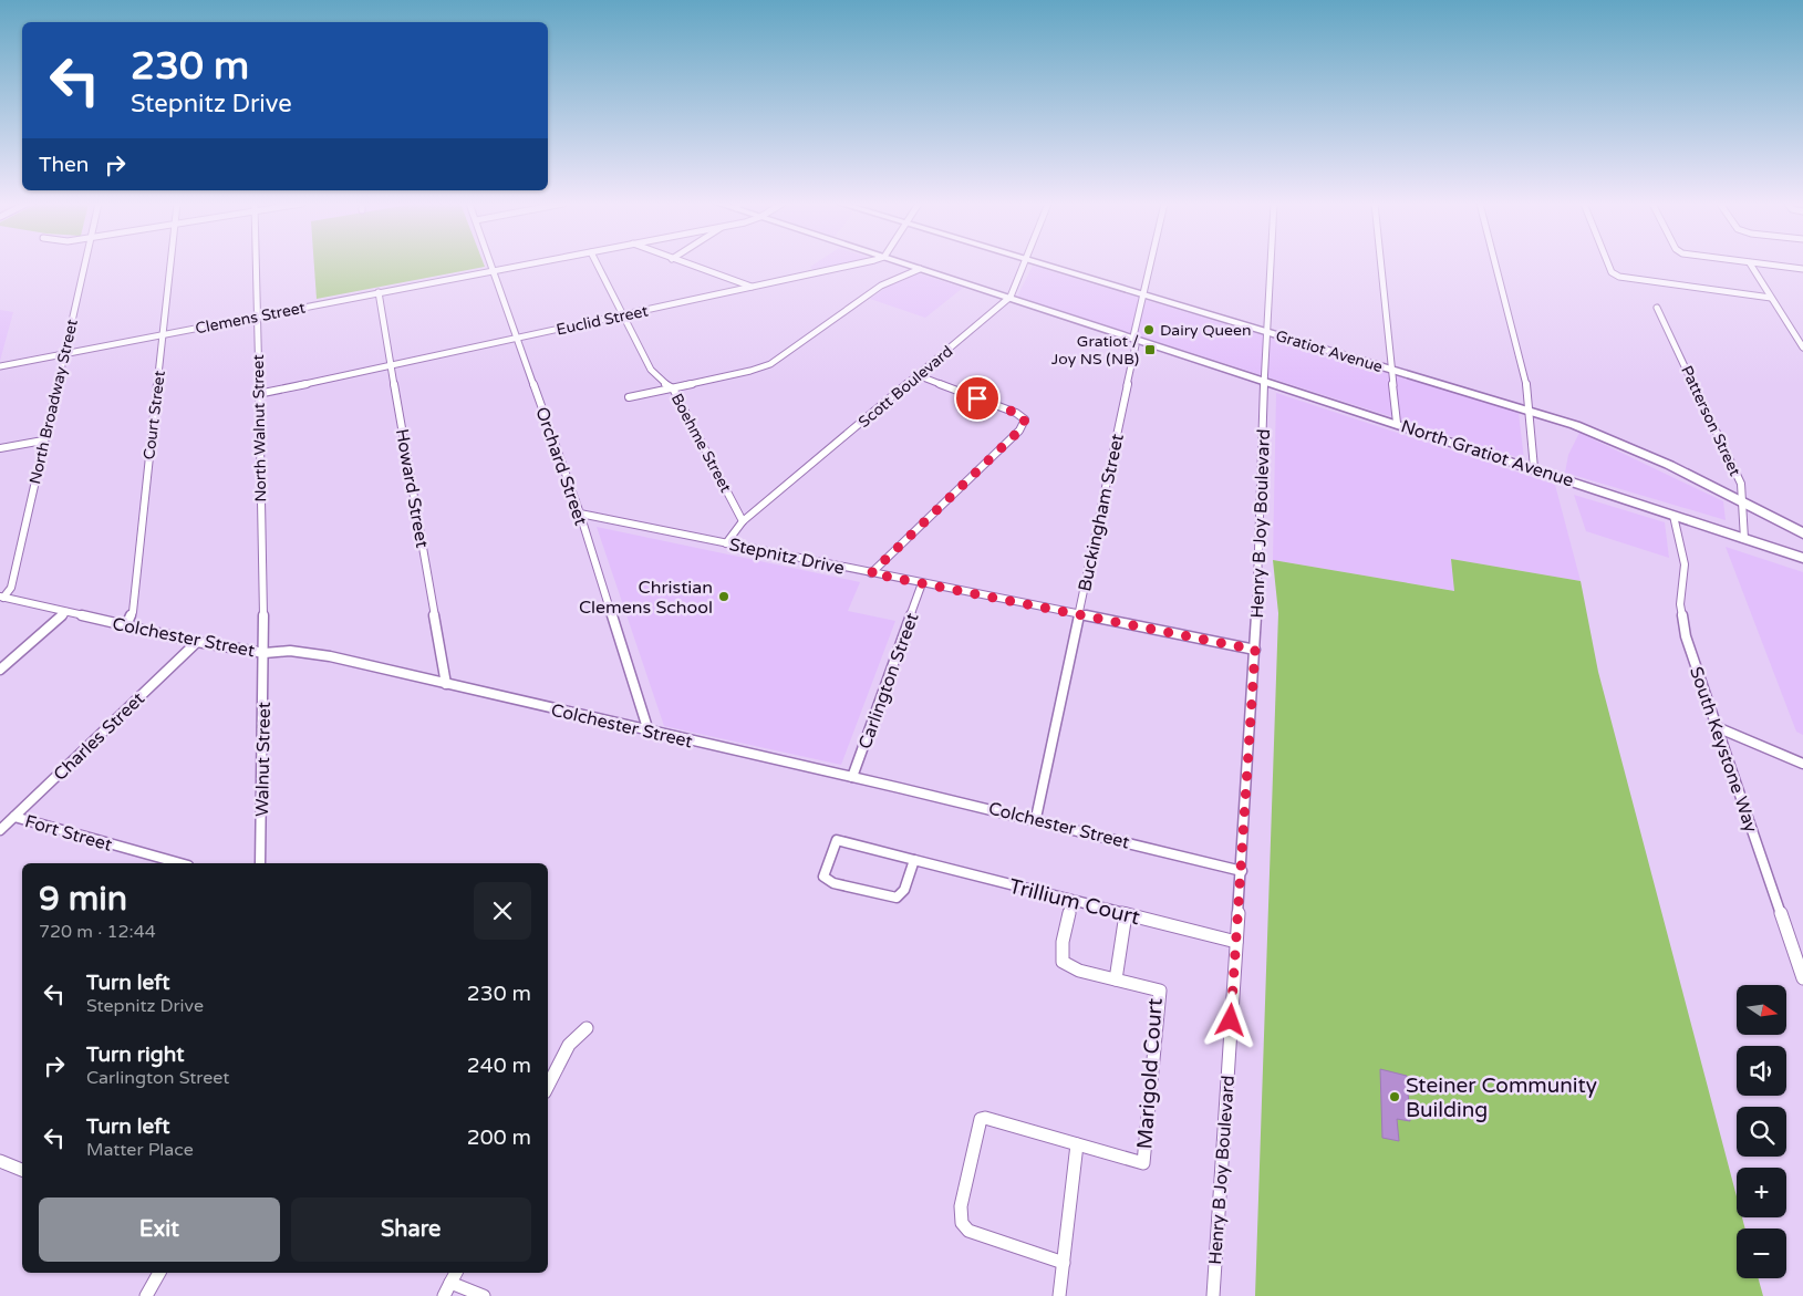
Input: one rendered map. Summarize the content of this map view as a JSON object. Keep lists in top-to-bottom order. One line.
{"streets":{"main road":["Gratiot Avenue","North Gratiot Avenue"],"street":["Clemens Street","Euclid Street","Scott Boulevard","North Broadway Street","Court Street","Patterson Street","North Walnut Street","Boehme Street","Orchard Street","Howard Street","Buckingham Street","Henry B Joy Boulevard","Stepnitz Drive","Colchester Street","Carlington Street","Charles Street","South Keystone Way","Walnut Street","Fort Street","Trillium Court","Marigold Court"]},"crossings":[["Clemens Street","North Broadway Street"],["Clemens Street","Court Street"],["Clemens Street","North Walnut Street"],["Clemens Street","Orchard Street"],["Clemens Street","Howard Street"],["Euclid Street","North Walnut Street"],["Euclid Street","Boehme Street"],["Euclid Street","Orchard Street"],["Euclid Street","Howard Street"],["Gratiot Avenue","Patterson Street"],["Gratiot Avenue","Buckingham Street"],["Gratiot Avenue","Henry B Joy Boulevard"],["Scott Boulevard","Boehme Street"],["Scott Boulevard","North Gratiot Avenue"],["Scott Boulevard","Stepnitz Drive"],["North Broadway Street","Colchester Street"],["Court Street","Colchester Street"],["Patterson Street","North Gratiot Avenue"],["North Walnut Street","Colchester Street"],["North Walnut Street","Walnut Street"],["North Gratiot Avenue","Buckingham Street"],["North Gratiot Avenue","Henry B Joy Boulevard"],["North Gratiot Avenue","South Keystone Way"],["Orchard Street","Stepnitz Drive"],["Orchard Street","Colchester Street"],["Howard Street","Colchester Street"],["Buckingham Street","Stepnitz Drive"],["Buckingham Street","Colchester Street"],["Henry B Joy Boulevard","Stepnitz Drive"],["Henry B Joy Boulevard","Colchester Street"],["Henry B Joy Boulevard","Trillium Court"],["Stepnitz Drive","Carlington Street"],["Colchester Street","Carlington Street"],["Colchester Street","Charles Street"],["Colchester Street","Walnut Street"],["Charles Street","Fort Street"],["Trillium Court","Marigold Court"]],"places":{"other":["Dairy Queen","Christian Clemens School","Steiner Community Building"],"transit":["Gratiot / Joy NS (NB)"]},"north":"right","page":{"turn":["230 m","Stepnitz Drive"],"then":"Then","heading":["9 min","720 m · 12:44"],"list":[{"name":"Turn left","note":"Stepnitz Drive","value":"230 m"},{"name":"Turn right","note":"Carlington Street","value":"240 m"},{"name":"Turn left","note":"Matter Place","value":"200 m"}],"map_buttons":["+","−"],"buttons":["Exit","Share"]}}
